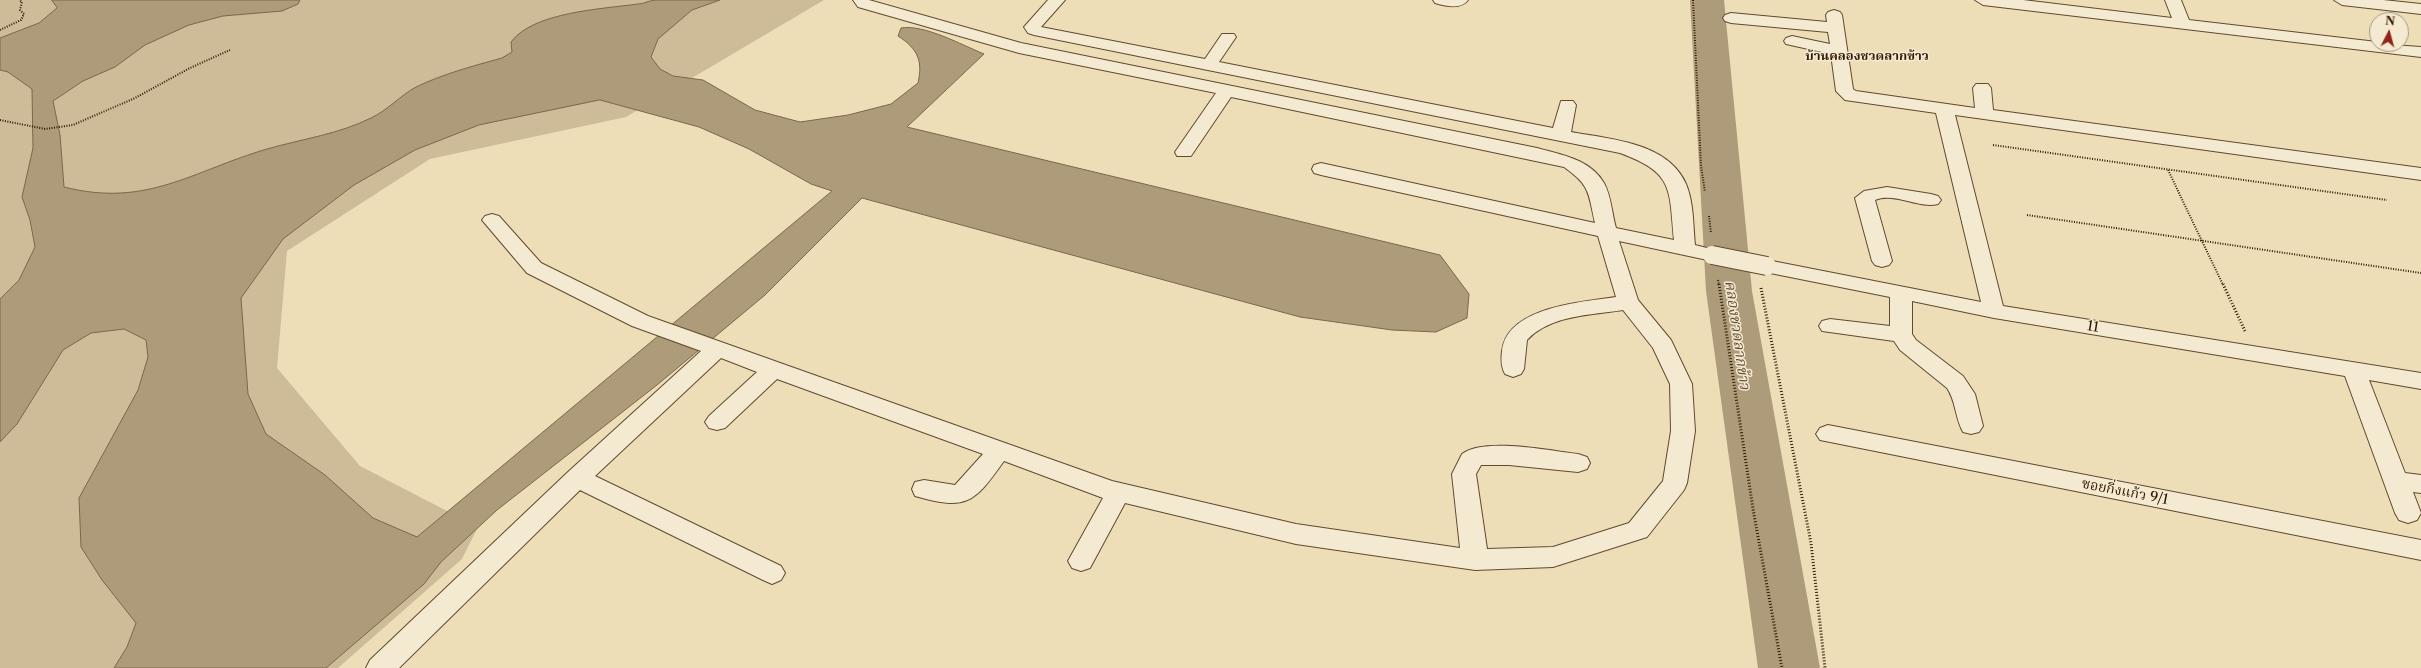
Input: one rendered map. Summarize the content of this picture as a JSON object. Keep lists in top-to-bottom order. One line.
{"streets":{"street":["11","ซอยกิ่งแก้ว 9/1"]},"districts":["บ้านคลองชวดลากข้าว"],"water":["คลองชวดลากข้าว"],"north":"top"}
